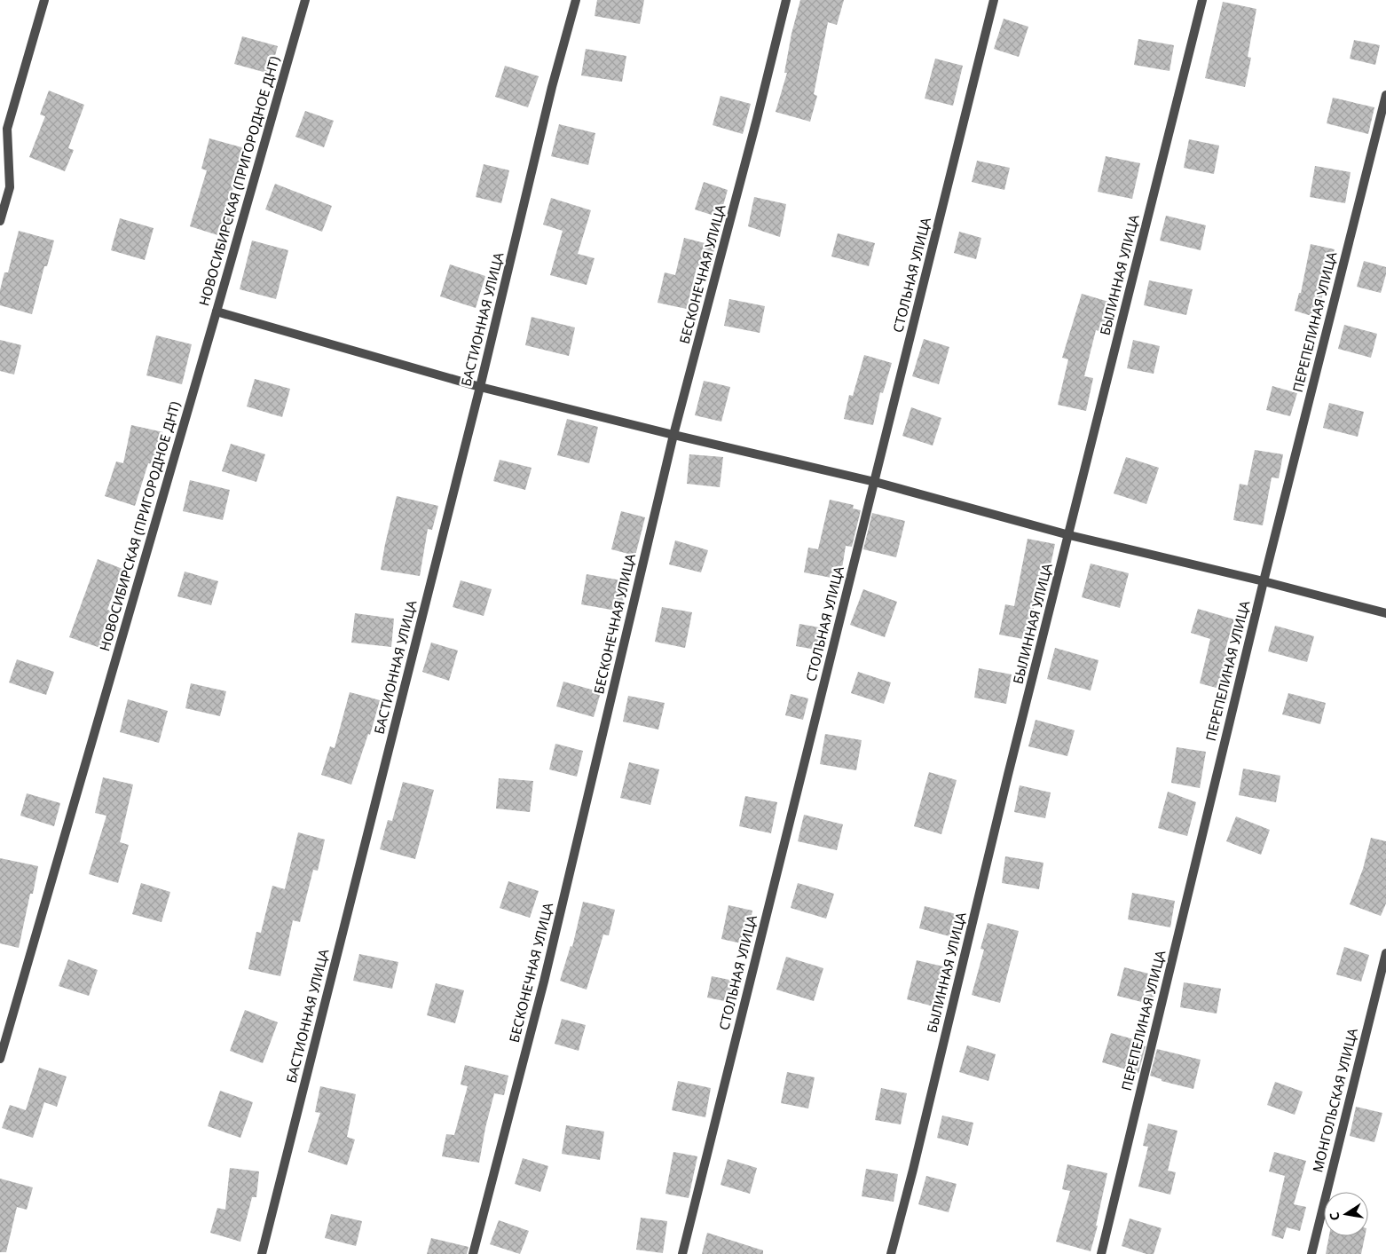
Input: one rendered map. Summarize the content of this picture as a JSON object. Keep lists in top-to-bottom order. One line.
{"streets":{"street":["НОВОСИБИРСКАЯ (ПРИГОРОДНОЕ ДНТ)","БЕСКОНЕЧНАЯ УЛИЦА","СТОЛЬНАЯ УЛИЦА","БЫЛИННАЯ УЛИЦА","БАСТИОННАЯ УЛИЦА","ПЕРЕПЕЛИНАЯ УЛИЦА","МОНГОЛЬСКАЯ УЛИЦА"]},"north":"left"}
